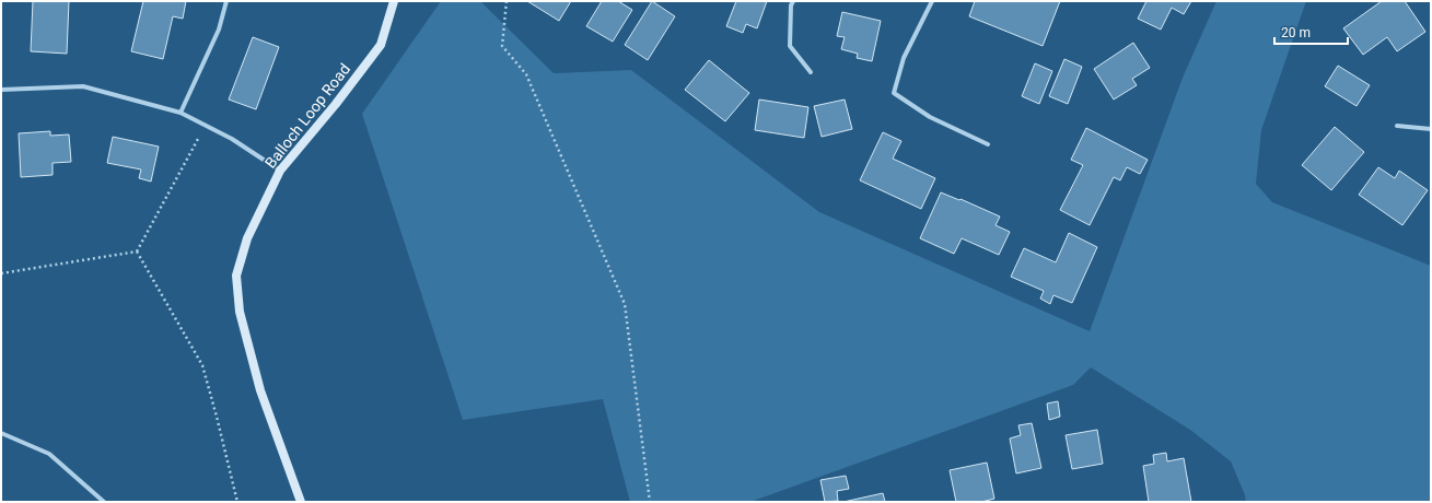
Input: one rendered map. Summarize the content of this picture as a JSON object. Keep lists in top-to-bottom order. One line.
{"streets":{"street":["Balloch Loop Road"]},"scale_bar":"20 m"}
